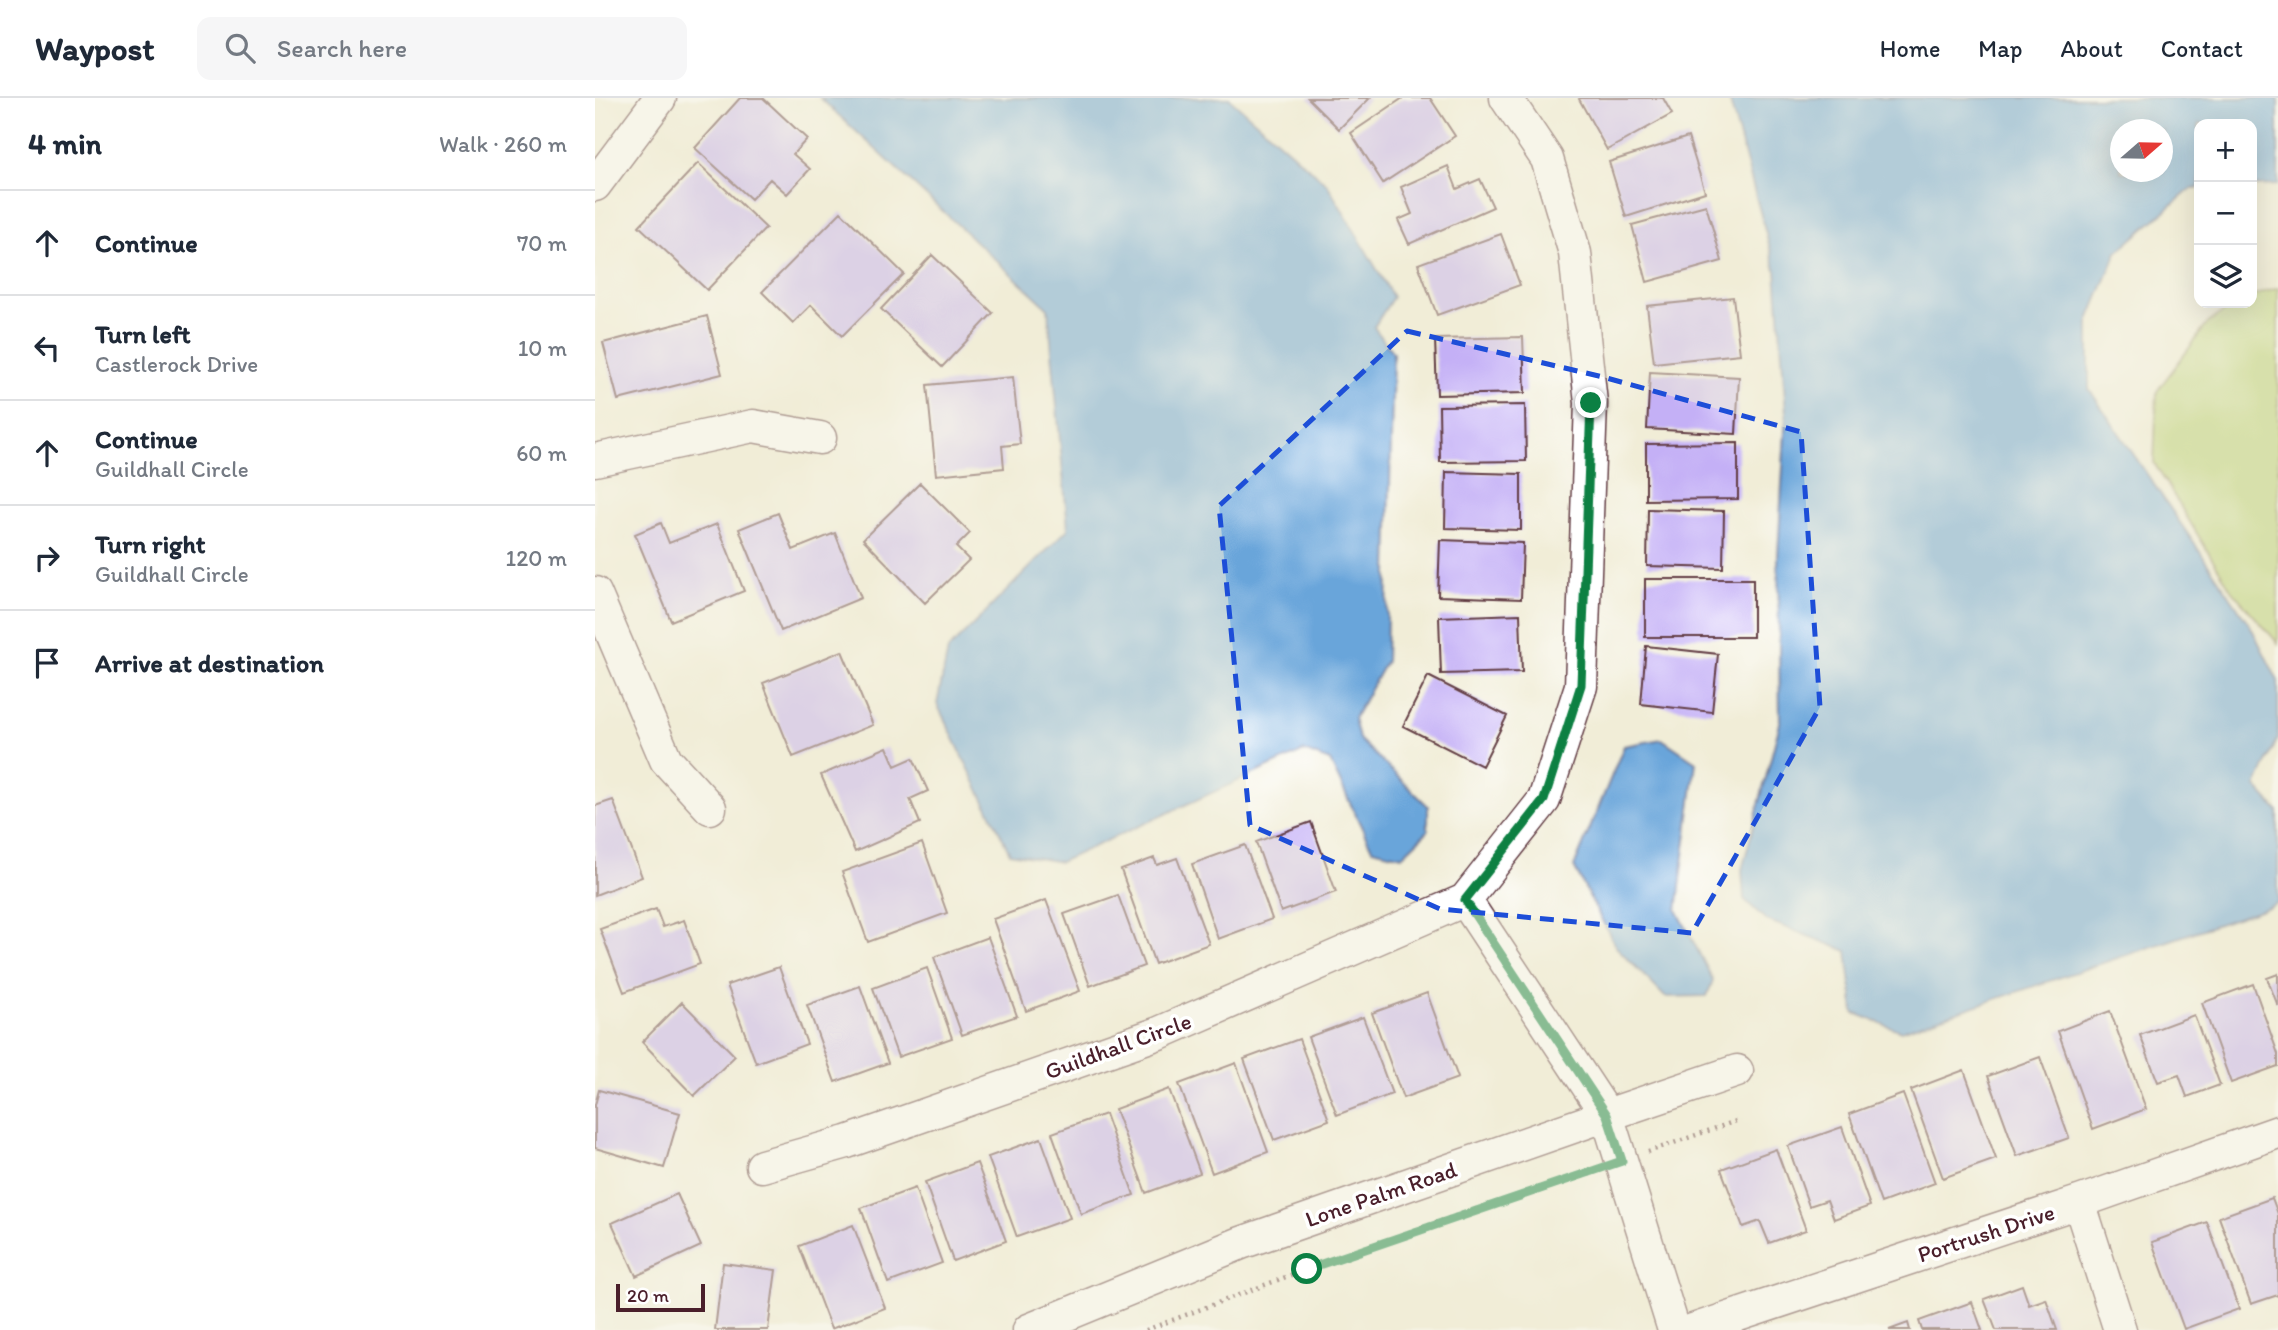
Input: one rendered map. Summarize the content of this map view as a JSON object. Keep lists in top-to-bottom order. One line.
{"streets":{"street":["Guildhall Circle","Lone Palm Road","Portrush Drive"]},"scale_bar":"20 m","north":"right","page":{"header":"Waypost","search":"Search here","nav":["Home","Map","About","Contact"],"heading":["4 min","Walk · 260 m"],"map_buttons":["+","−"],"list":[["Continue","70 m"],["Turn left","Castlerock Drive","10 m"],["Continue","Guildhall Circle","60 m"],["Turn right","Guildhall Circle","120 m"],"Arrive at destination"],"scale":"20 m"}}
